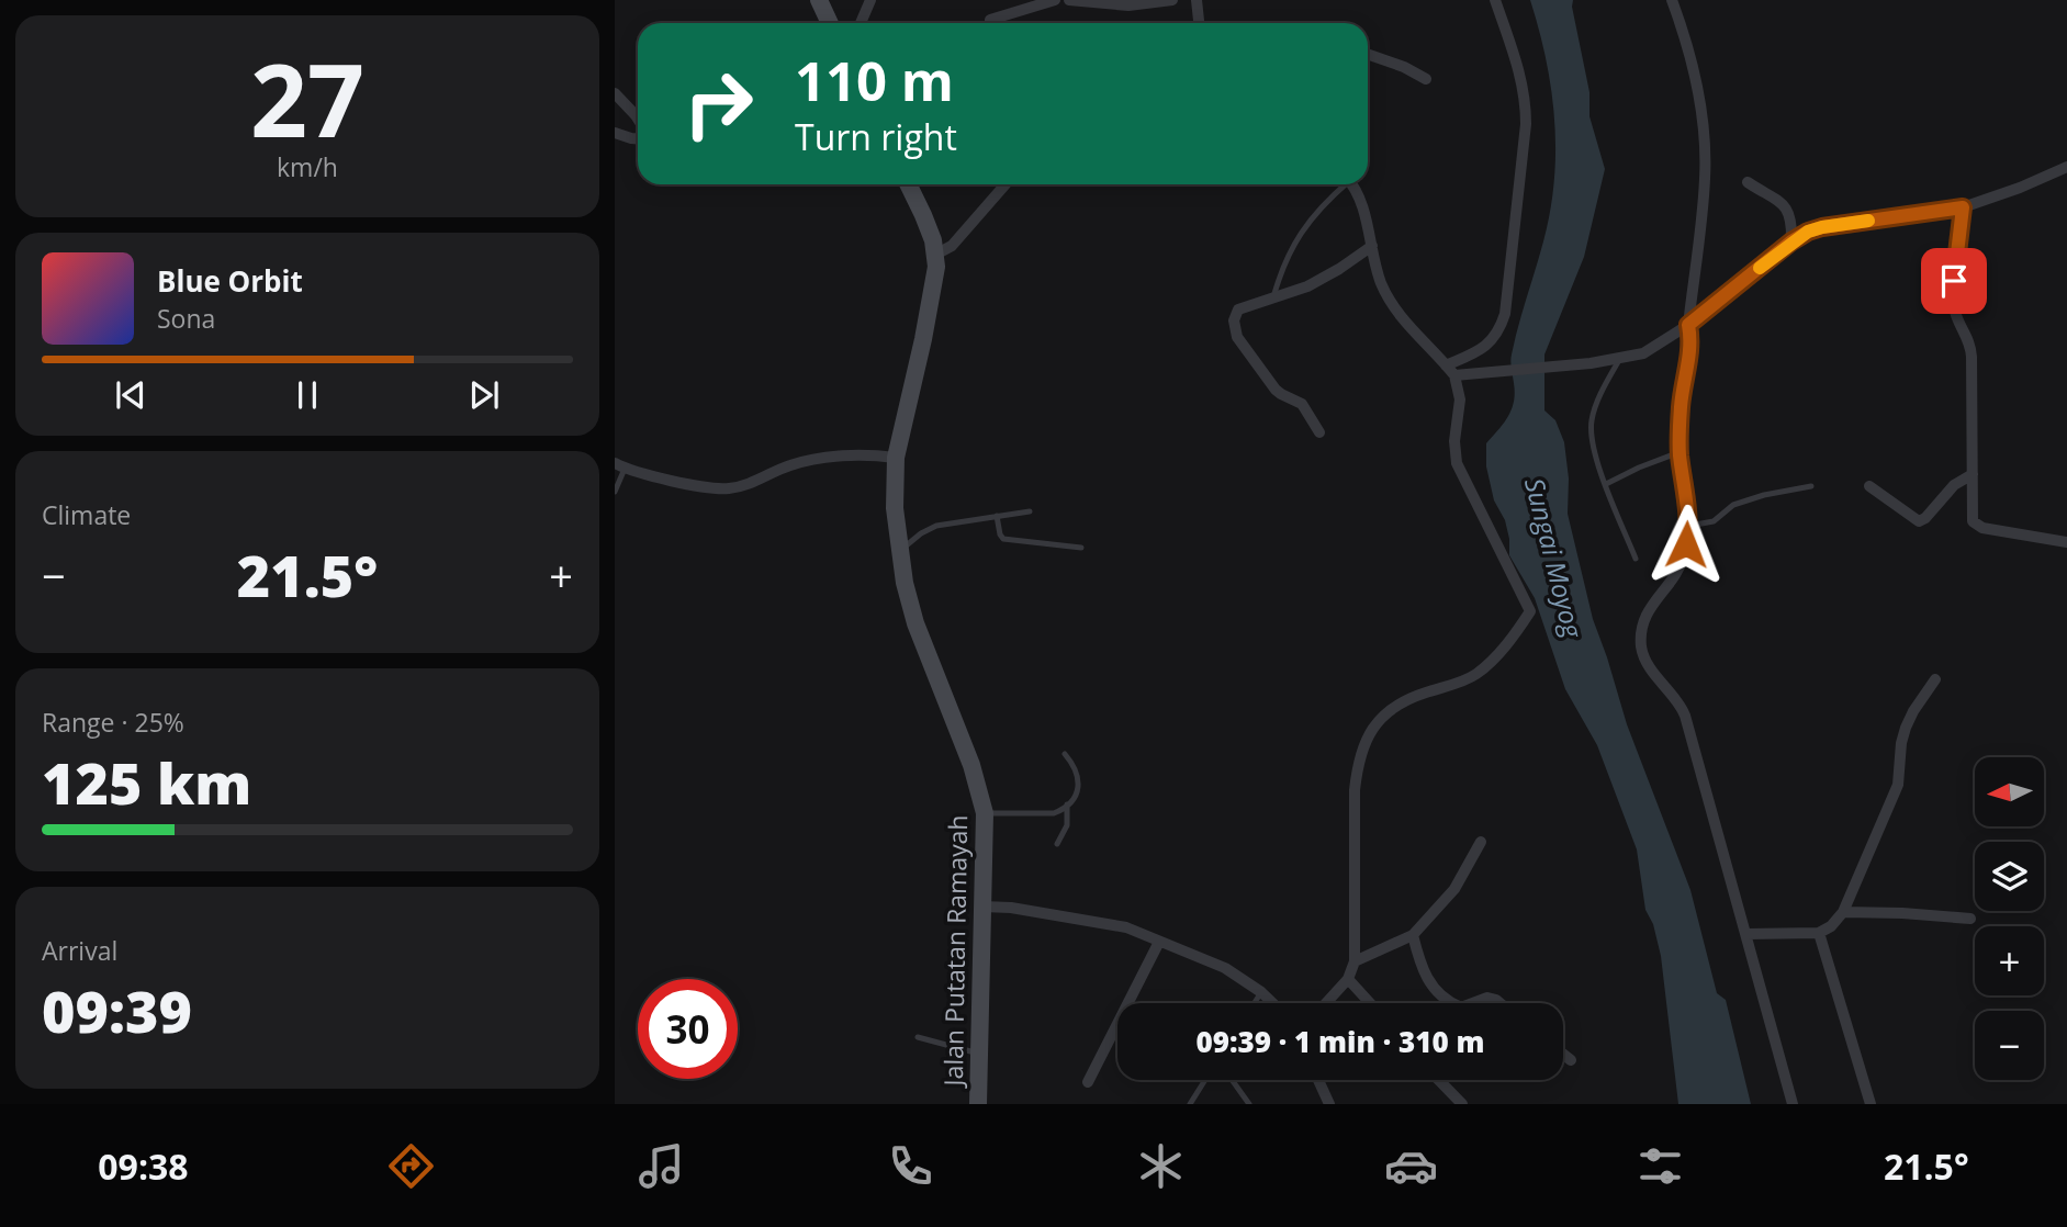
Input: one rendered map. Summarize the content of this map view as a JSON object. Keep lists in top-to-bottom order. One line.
{"streets":{"main road":["Jalan Putatan Ramayah"]},"water":["Sungai Moyog"],"north":"left","page":{"tile":[["27","km/h"],"Climate",["Range · 25%","125 km"],["Arrival","09:39"]],"turn":["110 m","Turn right"],"song":["Blue Orbit","Sona"],"heat":["−","21.5°","+"],"map_buttons":["+","−"],"limit":"30","trip":"09:39 · 1 min · 310 m","tabs":["09:38","21.5°"]}}
